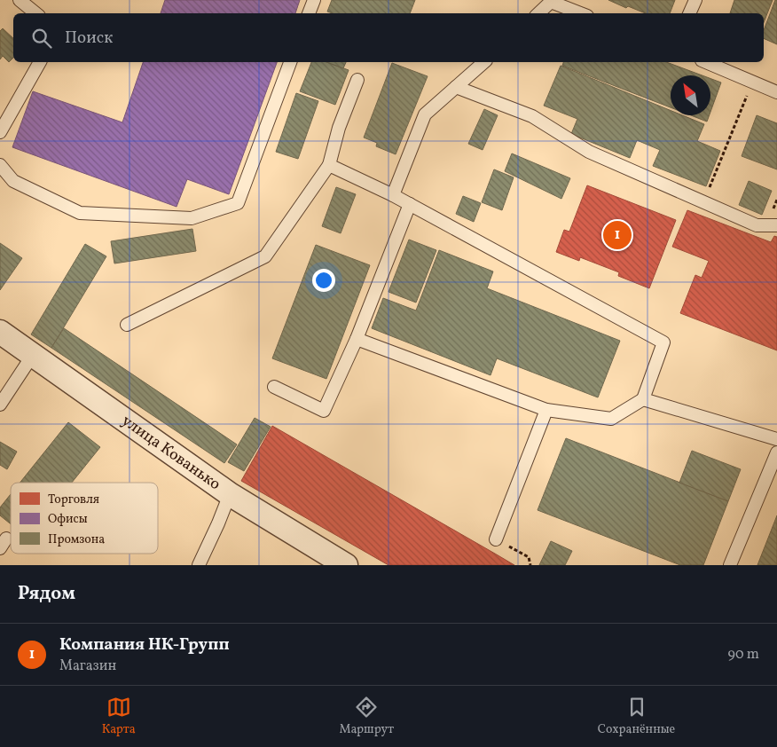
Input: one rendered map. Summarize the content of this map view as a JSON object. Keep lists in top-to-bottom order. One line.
{"streets":{"street":["улица Кованько"]},"legend":["Торговля","Офисы","Промзона"],"north":"top left","page":{"search":"Поиск","pins":"1","heading":"Рядом","list":[{"mark":"1","name":"Компания НК-Групп","note":"Магазин","value":"90 m"}],"nav":["Карта","Маршрут","Сохранённые"]}}
